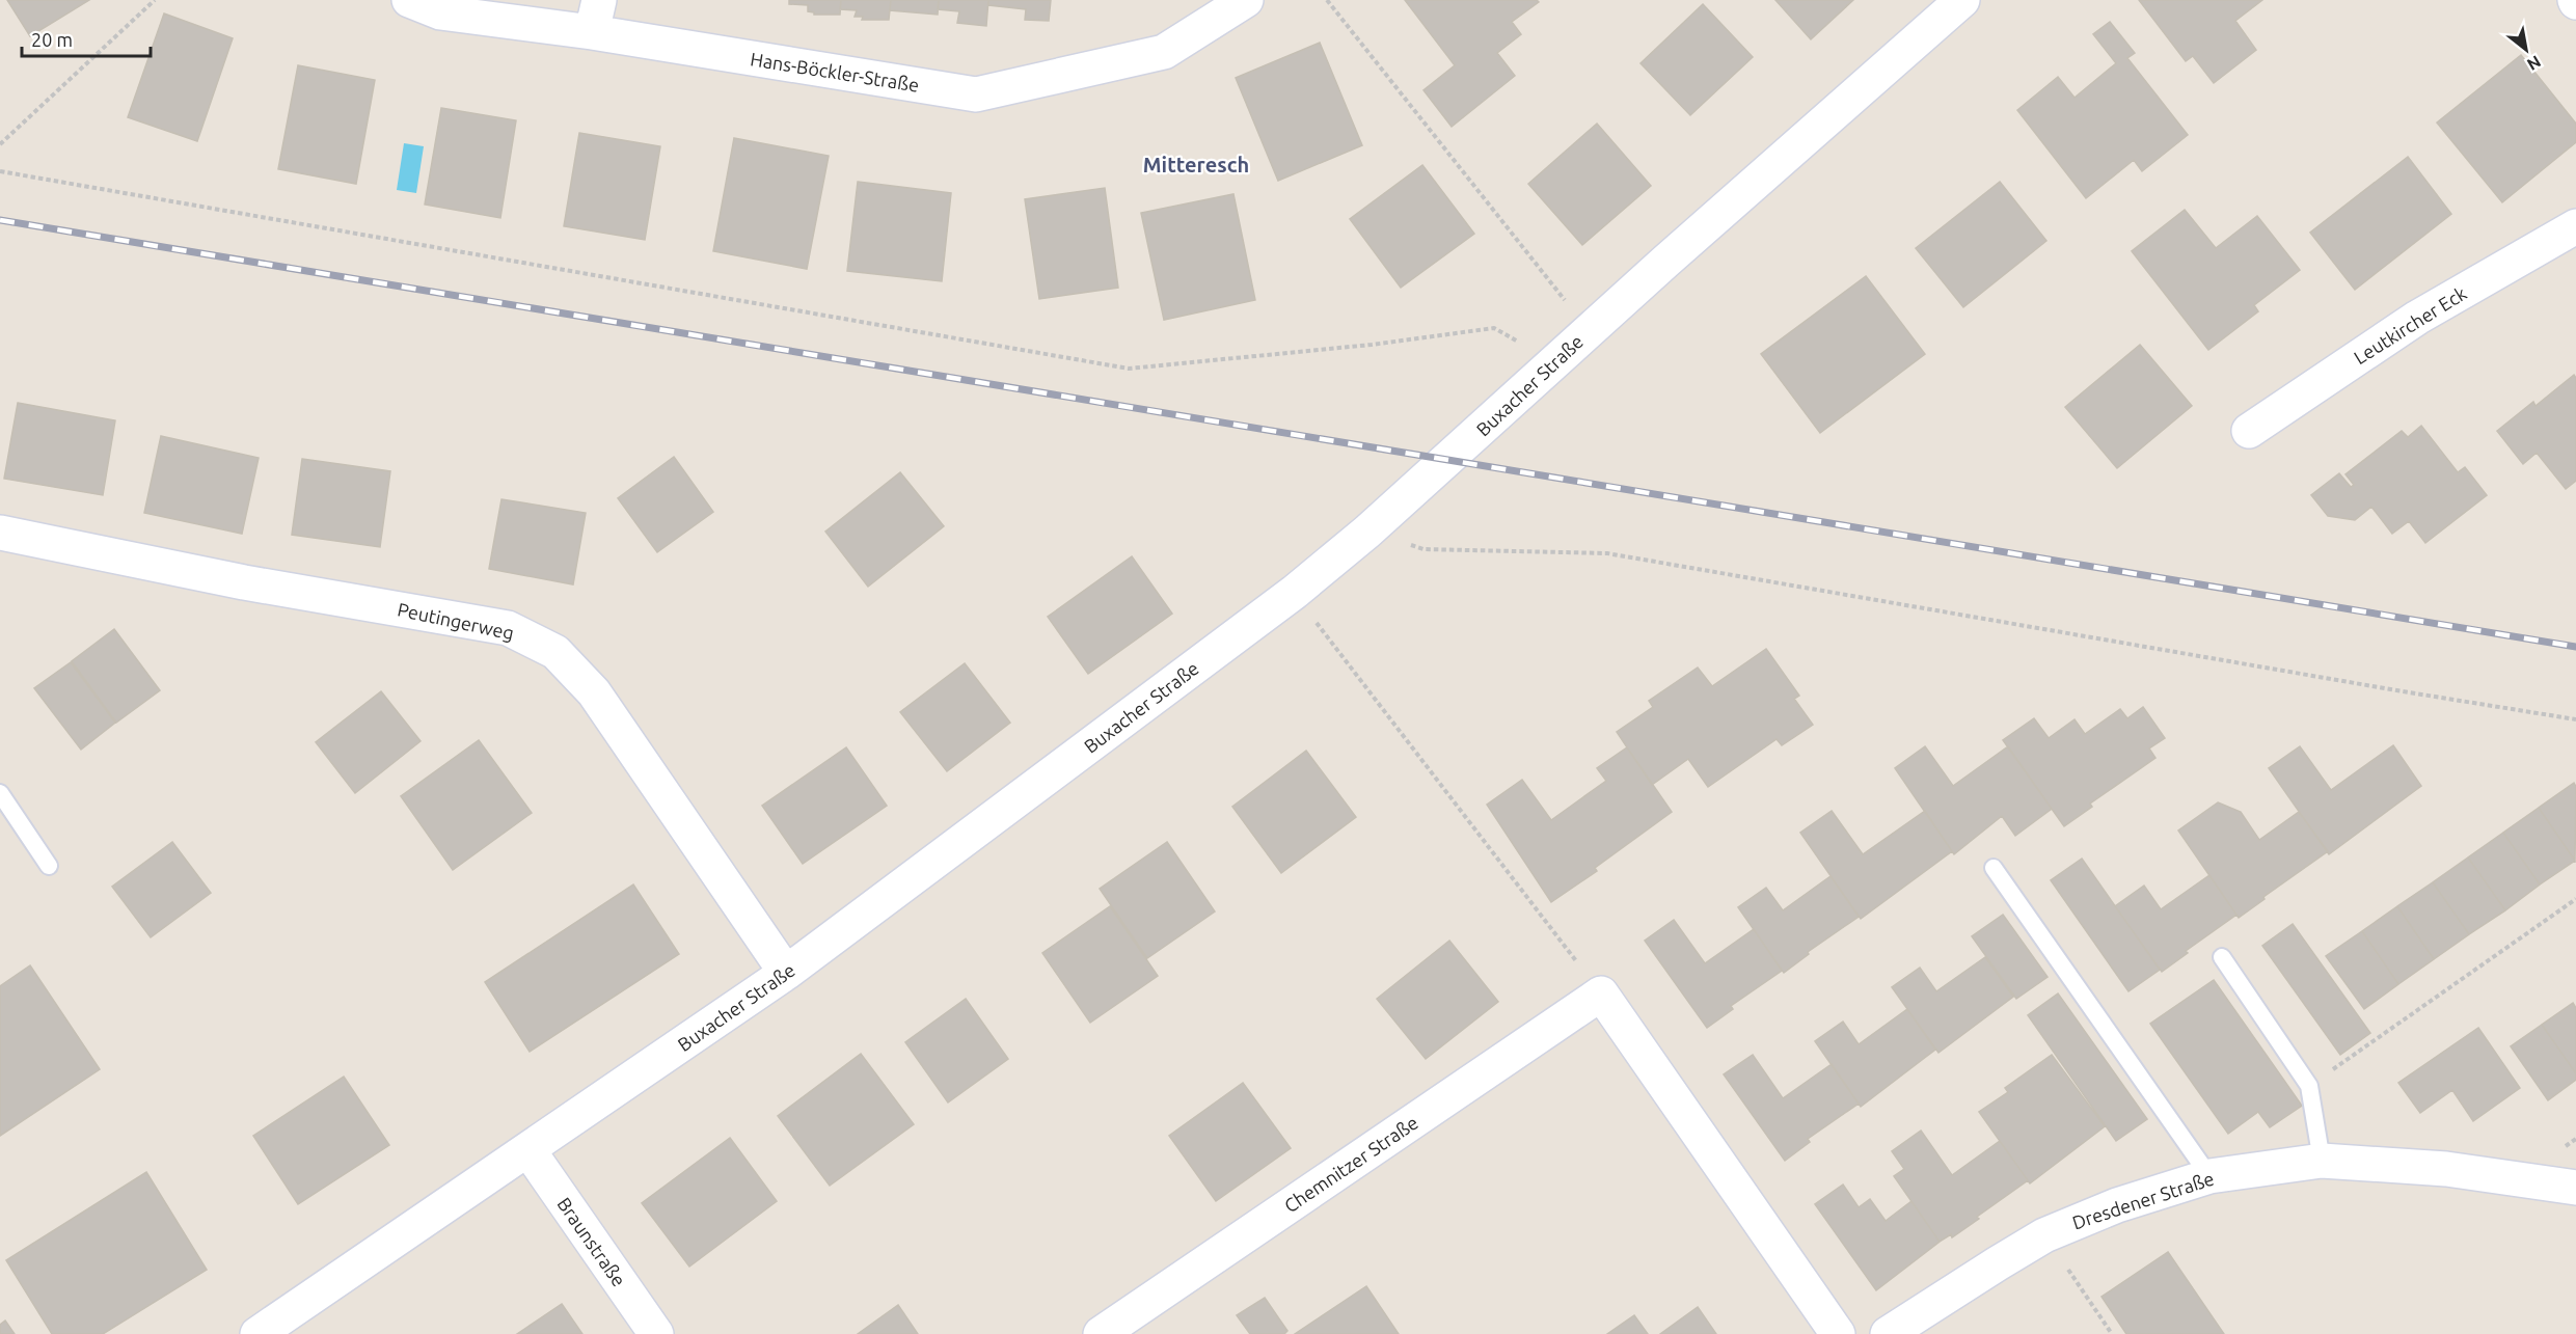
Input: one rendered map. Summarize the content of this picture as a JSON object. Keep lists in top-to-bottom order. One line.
{"streets":{"street":["Hans-Böckler-Straße","Leutkircher Eck","Buxacher Straße","Peutingerweg","Chemnitzer Straße","Dresdener Straße","Braunstraße"]},"crossings":[["Buxacher Straße","Peutingerweg"],["Buxacher Straße","Braunstraße"]],"districts":["Mitteresch"],"scale_bar":"20 m","north":"bottom right"}
